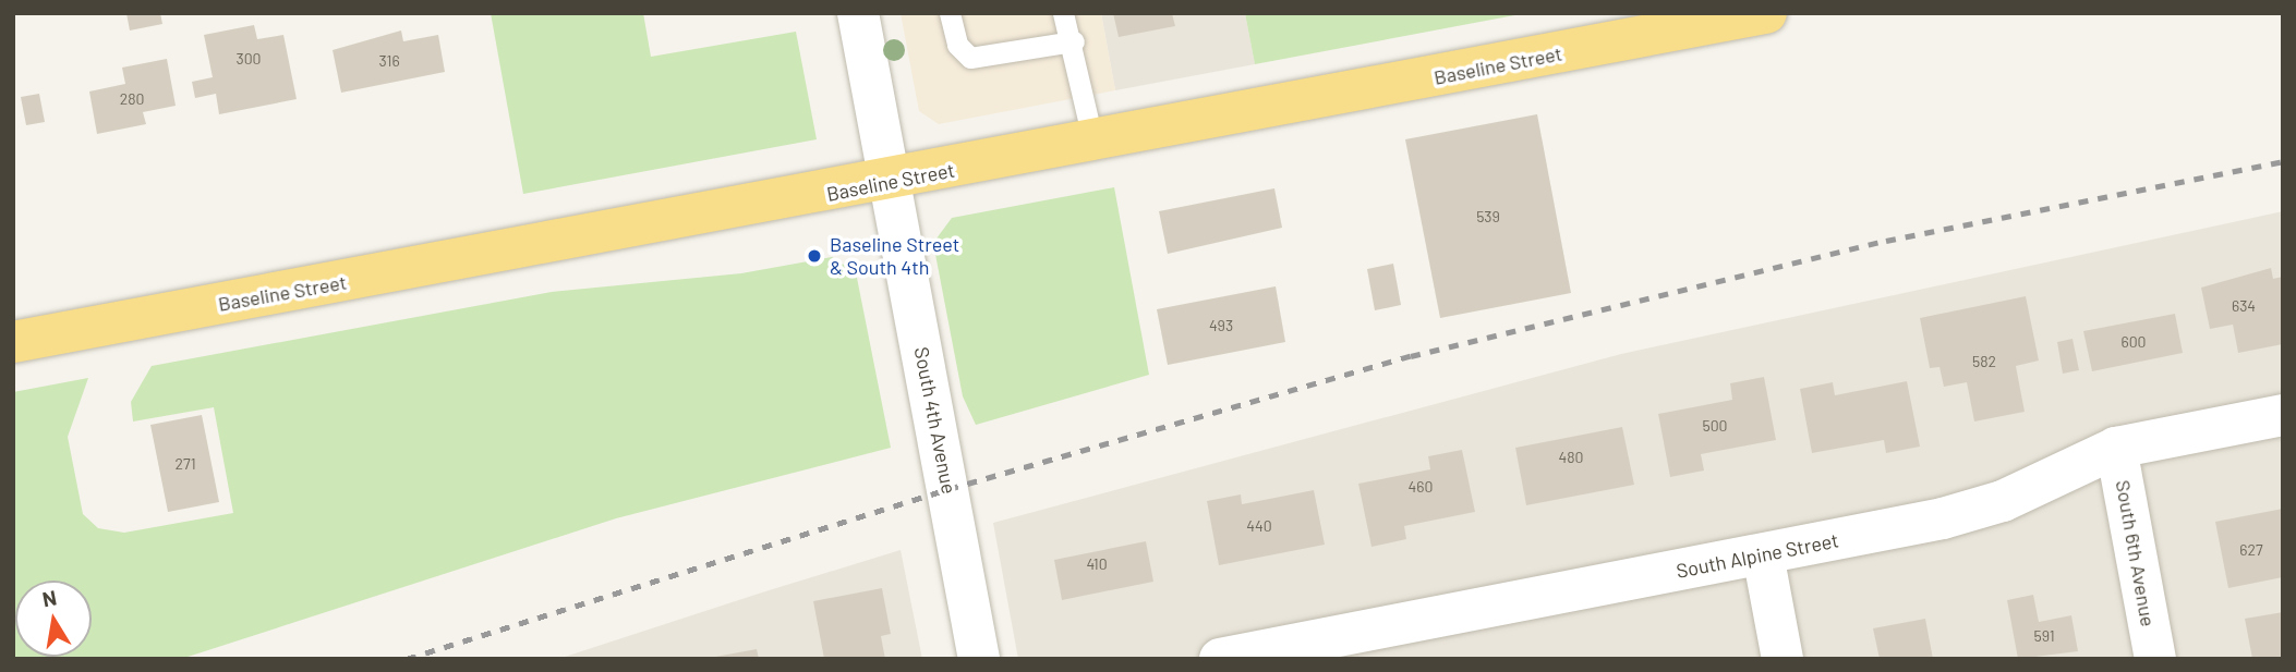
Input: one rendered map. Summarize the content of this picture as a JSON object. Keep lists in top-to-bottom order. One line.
{"streets":{"highway":["Baseline Street"],"street":["South 4th Avenue","South 6th Avenue","South Alpine Street"]},"crossings":[["Baseline Street","South 4th Avenue"],["South 6th Avenue","South Alpine Street"]],"places":["Baseline Street & South 4th"],"house_numbers":["300","316","280","539","634","493","600","582","500","480","271","460","440","627","410","591"],"north":"top"}
